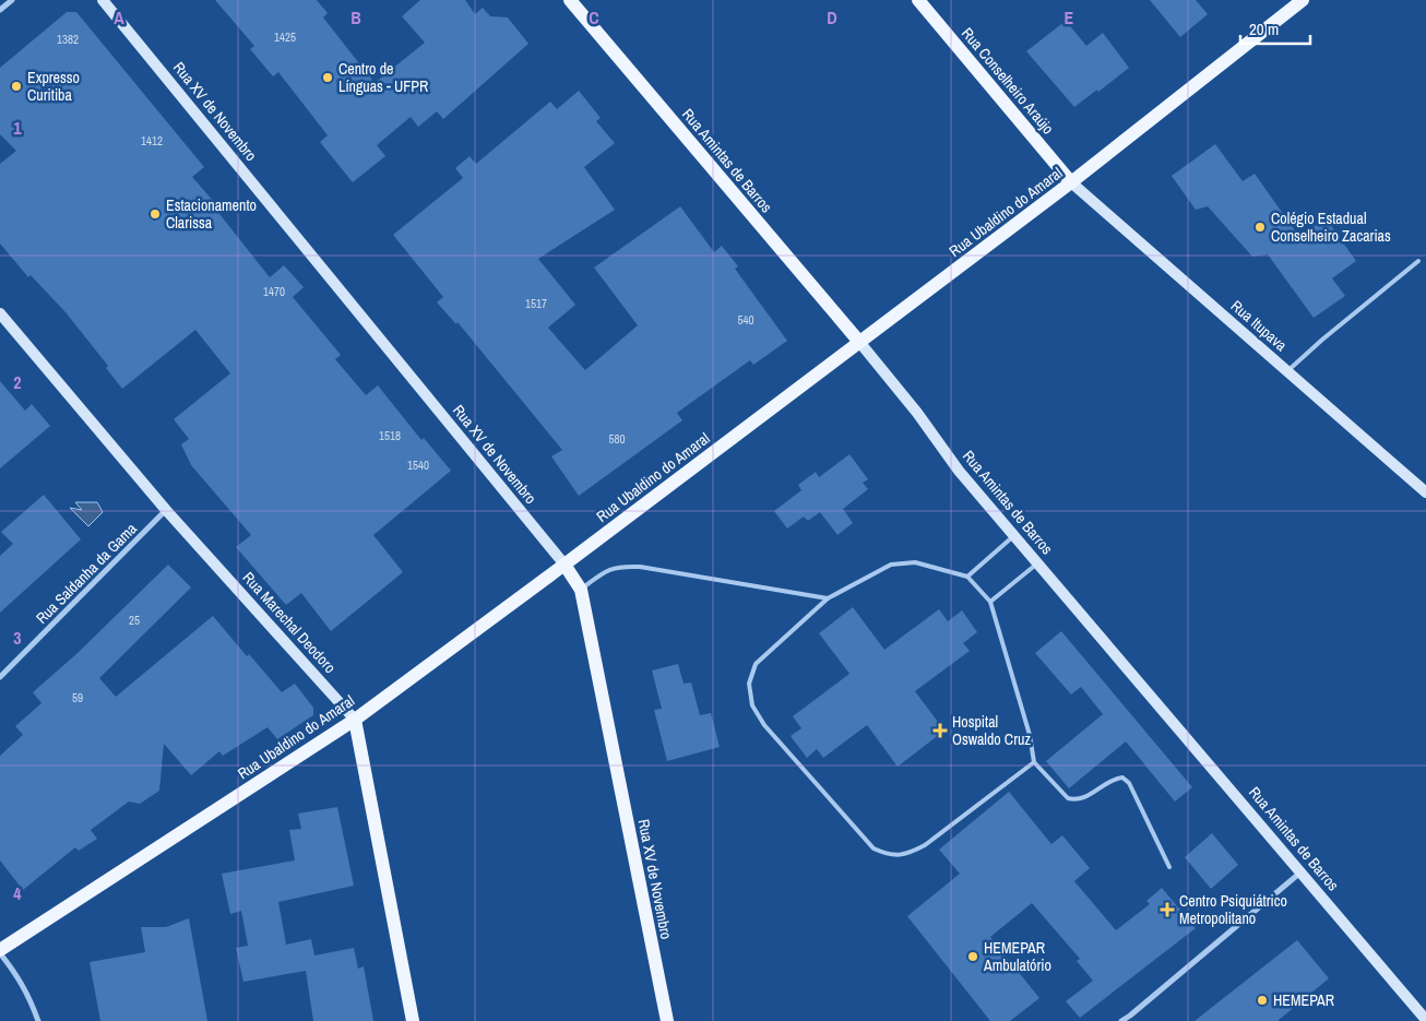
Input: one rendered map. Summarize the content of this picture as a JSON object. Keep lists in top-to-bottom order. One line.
{"streets":{"main road":["Rua Conselheiro Araújo","Rua XV de Novembro","Rua Amintas de Barros","Rua Ubaldino do Amaral","Rua Itupava","Rua Marechal Deodoro"],"street":["Rua Saldanha da Gama"]},"crossings":[["Rua Conselheiro Araújo","Rua Ubaldino do Amaral"],["Rua Conselheiro Araújo","Rua Itupava"],["Rua XV de Novembro","Rua Ubaldino do Amaral"],["Rua Amintas de Barros","Rua Ubaldino do Amaral"],["Rua Ubaldino do Amaral","Rua Itupava"],["Rua Ubaldino do Amaral","Rua Marechal Deodoro"],["Rua Saldanha da Gama","Rua Marechal Deodoro"]],"places":{"other":["Centro de Línguas - UFPR","Expresso Curitiba","Estacionamento Clarissa","Colégio Estadual Conselheiro Zacarias","HEMEPAR Ambulatório","HEMEPAR"],"health":["Hospital Oswaldo Cruz","Centro Psiquiátrico Metropolitano"]},"house_numbers":["1425","1382","1412","1470","1517","540","1518","580","1540","25","59"],"scale_bar":"20 m","grid":{"columns":["A","B","C","D","E"],"rows":["1","2","3","4"]}}
